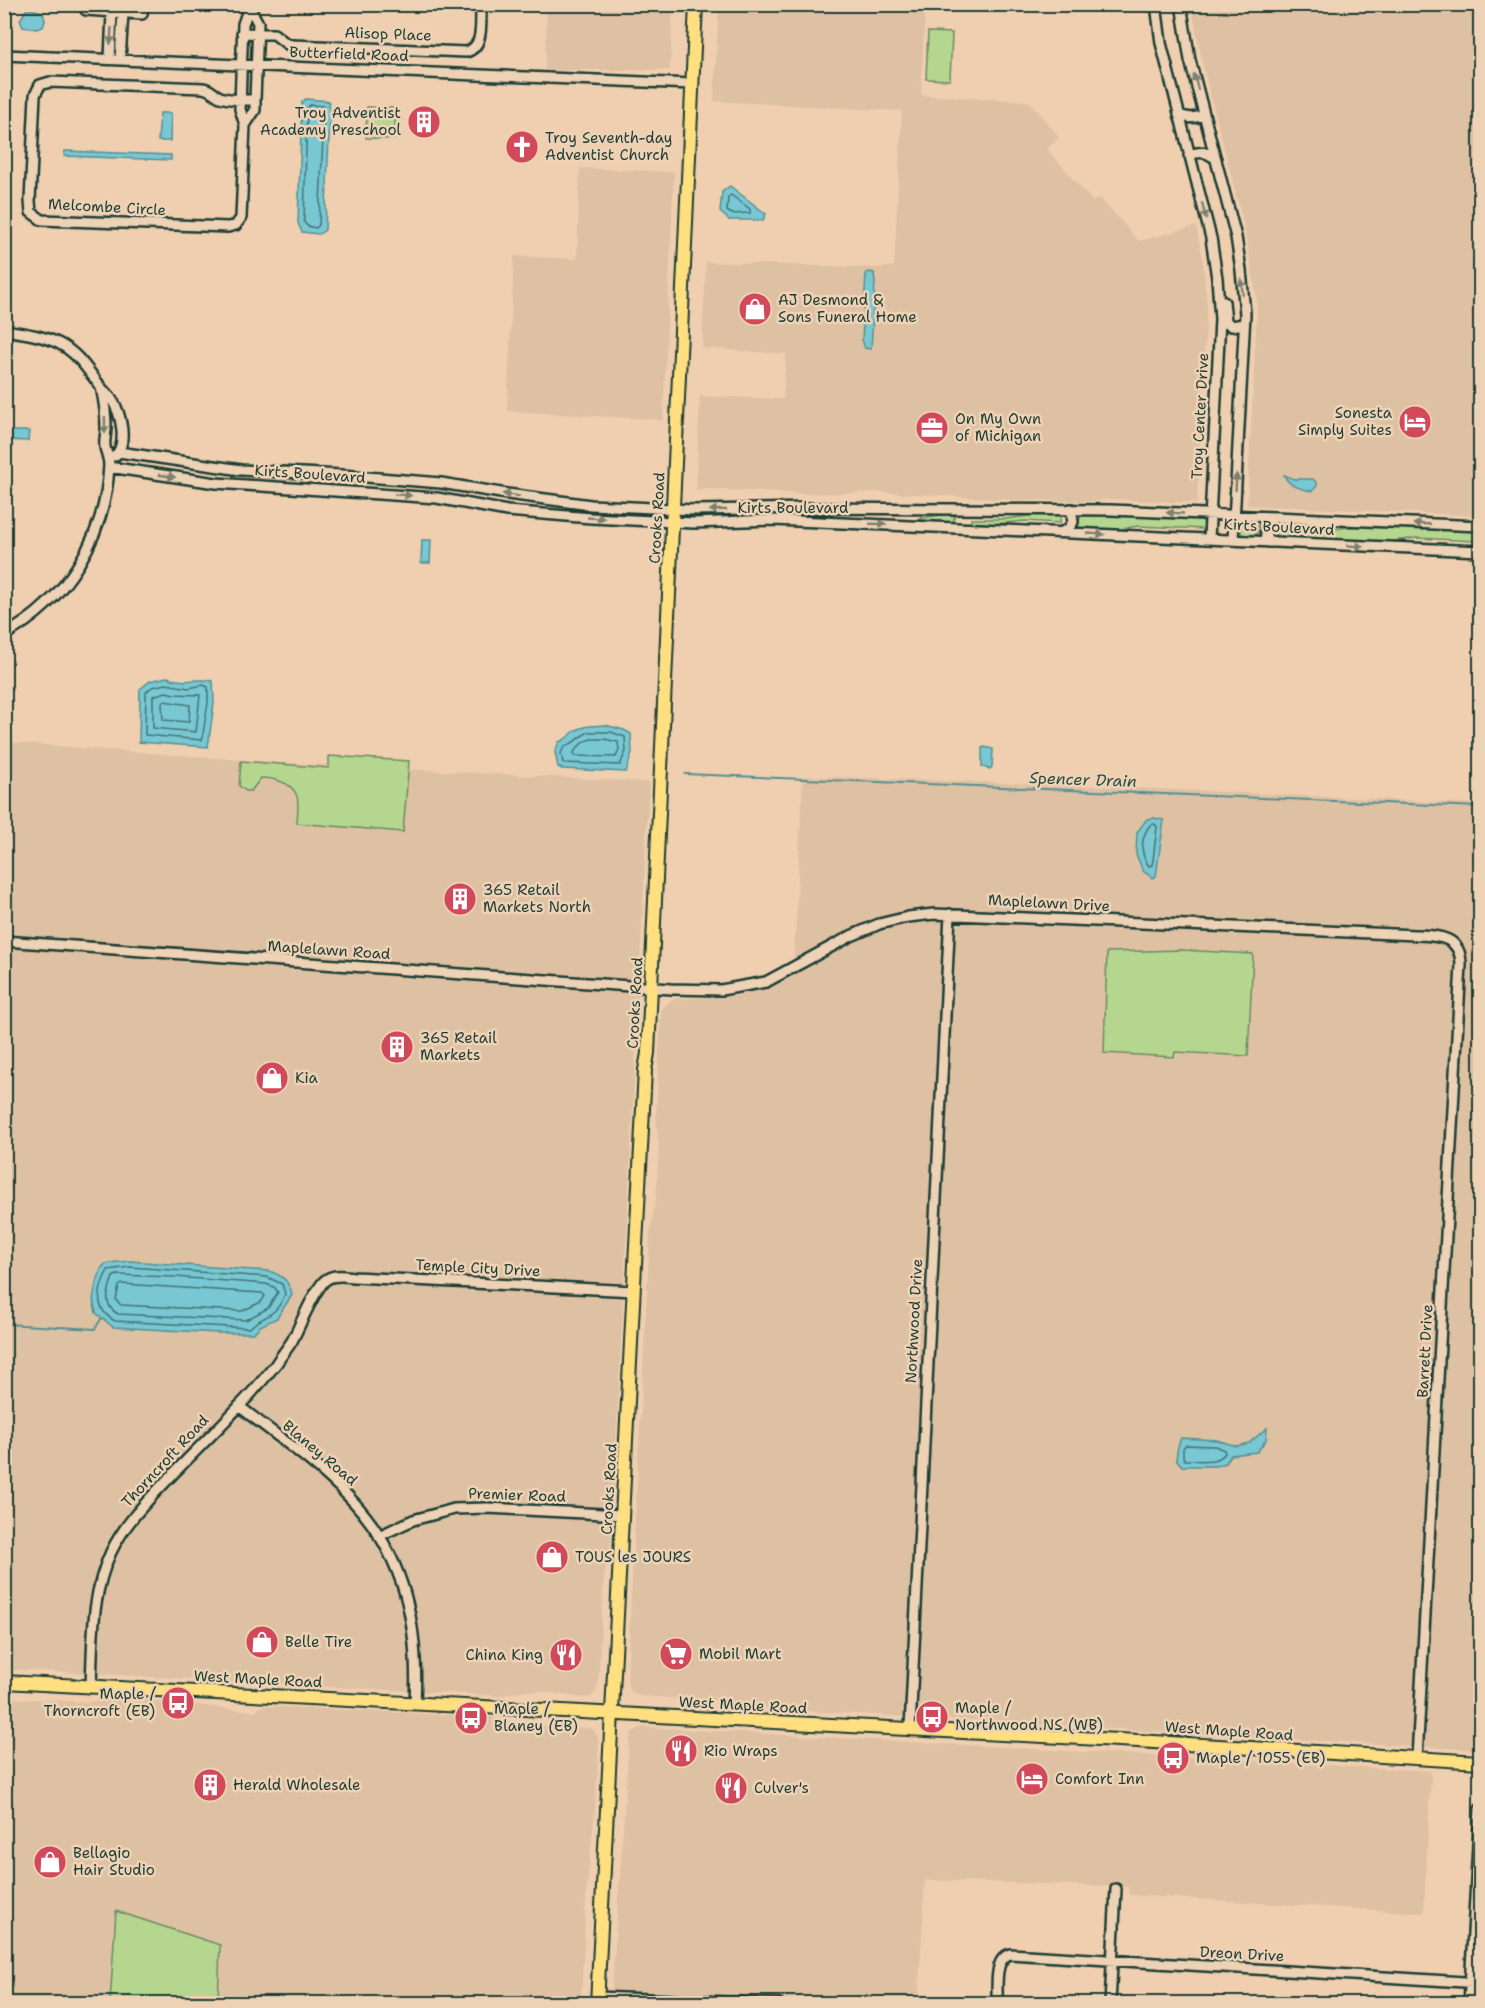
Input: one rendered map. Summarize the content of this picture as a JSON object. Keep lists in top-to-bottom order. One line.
{"streets":{"main road":["Crooks Road","West Maple Road"],"street":["Alisop Place","Butterfield Road","Melcombe Circle","Troy Center Drive","Kirts Boulevard","Maplelawn Drive","Maplelawn Road","Temple City Drive","Northwood Drive","Barrett Drive","Blaney Road","Thorncroft Road","Premier Road","Dreon Drive"]},"crossings":[["Butterfield Road","Melcombe Circle"],["Butterfield Road","Crooks Road"],["Troy Center Drive","Kirts Boulevard"],["Kirts Boulevard","Crooks Road"],["Crooks Road","Maplelawn Drive"],["Crooks Road","Maplelawn Road"],["Crooks Road","Temple City Drive"],["Crooks Road","Premier Road"],["Crooks Road","West Maple Road"],["Maplelawn Drive","Maplelawn Road"],["Maplelawn Drive","Northwood Drive"],["Maplelawn Drive","Barrett Drive"],["Temple City Drive","Thorncroft Road"],["Northwood Drive","West Maple Road"],["Barrett Drive","West Maple Road"],["Blaney Road","Thorncroft Road"],["Blaney Road","Premier Road"],["Blaney Road","West Maple Road"],["Thorncroft Road","West Maple Road"]],"water":["Spencer Drain"],"places":{"building":["Troy Adventist Academy Preschool","365 Retail Markets North","365 Retail Markets","Herald Wholesale"],"church":["Troy Seventh-day Adventist Church"],"shop":["AJ Desmond & Sons Funeral Home","Kia","TOUS les JOURS","Belle Tire","Bellagio Hair Studio"],"hotel":["Sonesta Simply Suites","Comfort Inn"],"office":["On My Own of Michigan"],"supermarket":["Mobil Mart"],"restaurant":["China King","Rio Wraps","Culver's"],"bus stop":["Maple / Thorncroft (EB)","Maple / Northwood NS (WB)","Maple / Blaney (EB)","Maple / 1055 (EB)"]}}
